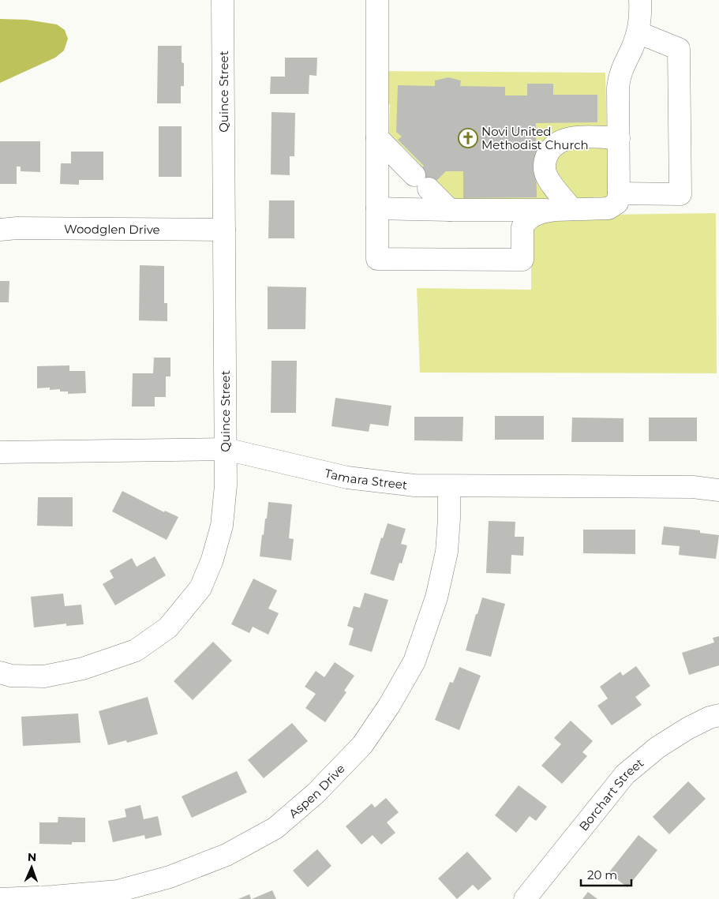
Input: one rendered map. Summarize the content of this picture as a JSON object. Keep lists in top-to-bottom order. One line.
{"streets":{"street":["Quince Street","Woodglen Drive","Tamara Street","Aspen Drive","Borchart Street"]},"crossings":[["Quince Street","Woodglen Drive"],["Quince Street","Tamara Street"],["Tamara Street","Aspen Drive"]],"places":{"church":["Novi United Methodist Church"]},"scale_bar":"20 m","north":"top"}
